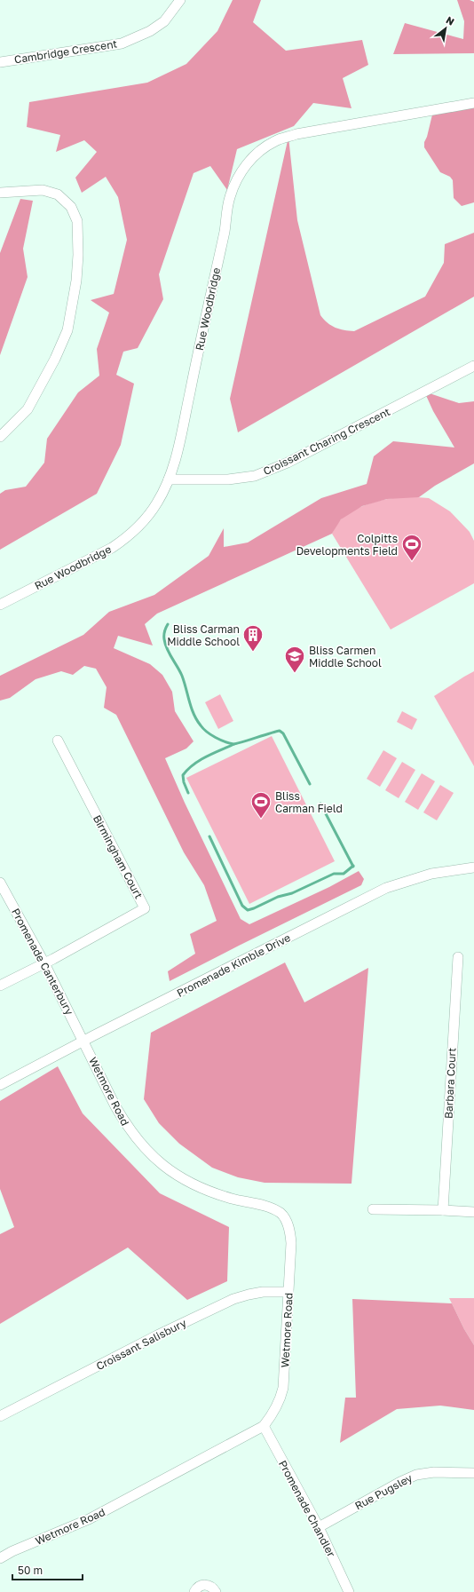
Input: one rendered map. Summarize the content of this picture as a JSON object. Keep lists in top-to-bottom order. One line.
{"streets":{"street":["Cambridge Crescent","Rue Woodbridge","Croissant Charing Crescent","Birmingham Court","Promenade Canterbury","Promenade Kimble Drive","Barbara Court","Wetmore Road","Croissant Salisbury","Rue Pugsley","Promenade Chandler"]},"crossings":[["Rue Woodbridge","Croissant Charing Crescent"],["Birmingham Court","Promenade Canterbury"],["Promenade Canterbury","Promenade Kimble Drive"],["Promenade Canterbury","Wetmore Road"],["Promenade Kimble Drive","Wetmore Road"],["Wetmore Road","Croissant Salisbury"],["Wetmore Road","Promenade Chandler"],["Rue Pugsley","Promenade Chandler"]],"places":{"sports":["Colpitts Developments Field","Bliss Carman Field"],"building":["Bliss Carman Middle School"],"school or university":["Bliss Carmen Middle School"]},"scale_bar":"50 m","north":"top right"}
